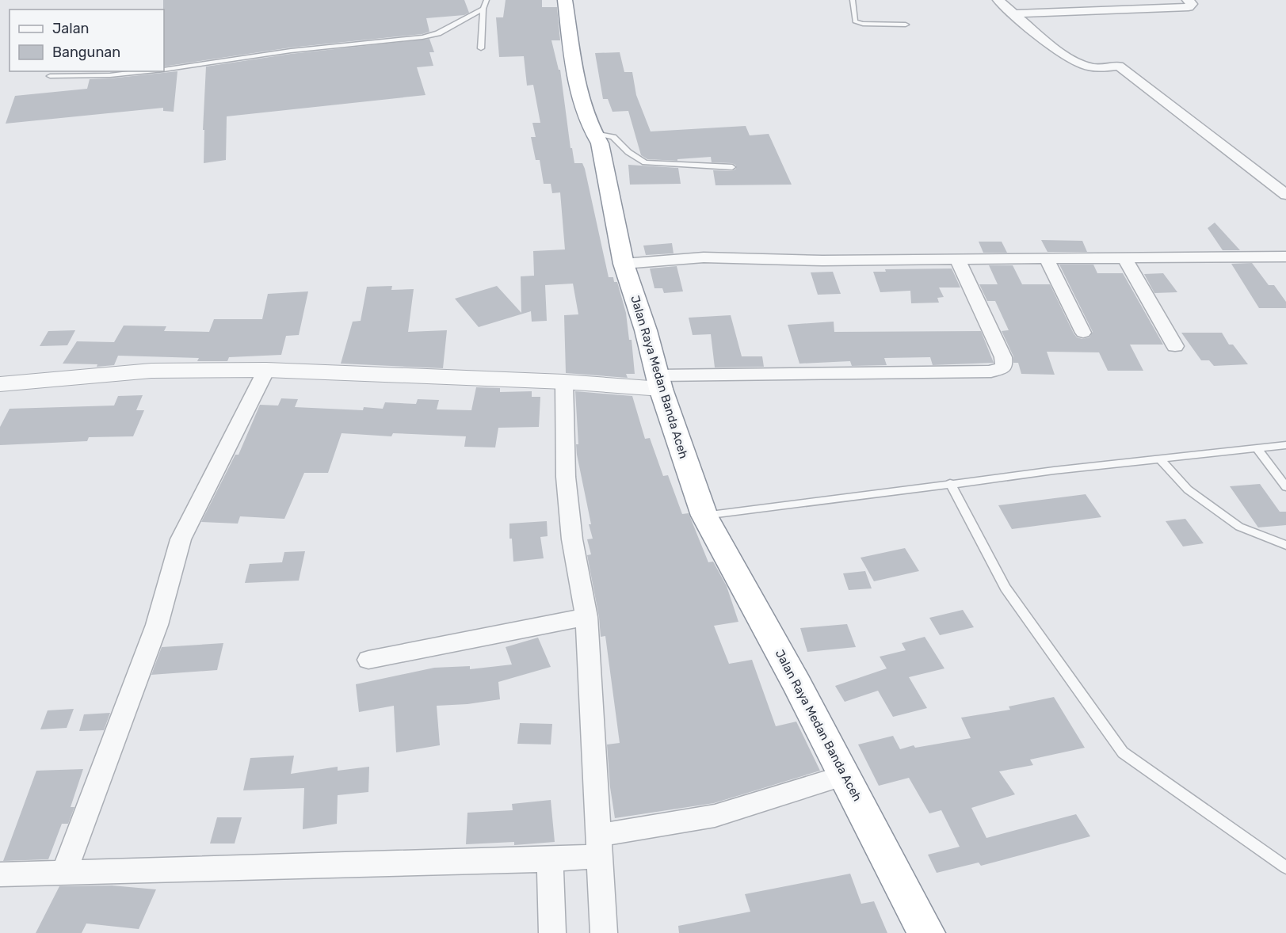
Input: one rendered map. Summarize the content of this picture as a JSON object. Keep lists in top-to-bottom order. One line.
{"streets":{"highway":["Jalan Raya Medan Banda Aceh"]},"legend":["Jalan","Bangunan"]}
